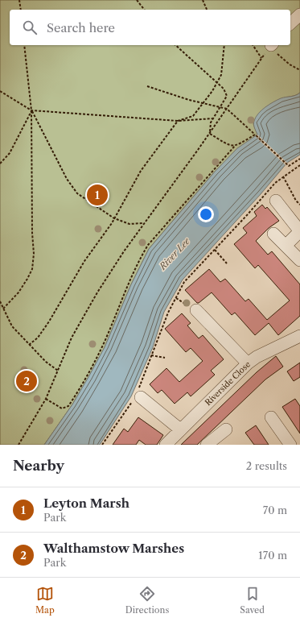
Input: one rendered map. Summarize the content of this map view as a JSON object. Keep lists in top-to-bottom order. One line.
{"streets":{"street":["Riverside Close"]},"water":["River Lee"],"page":{"search":"Search here","pins":["1","2"],"heading":["Nearby","2 results"],"list":[{"mark":"1","name":"Leyton Marsh","note":"Park","value":"70 m"},{"mark":"2","name":"Walthamstow Marshes","note":"Park","value":"170 m"}],"nav":["Map","Directions","Saved"]}}
